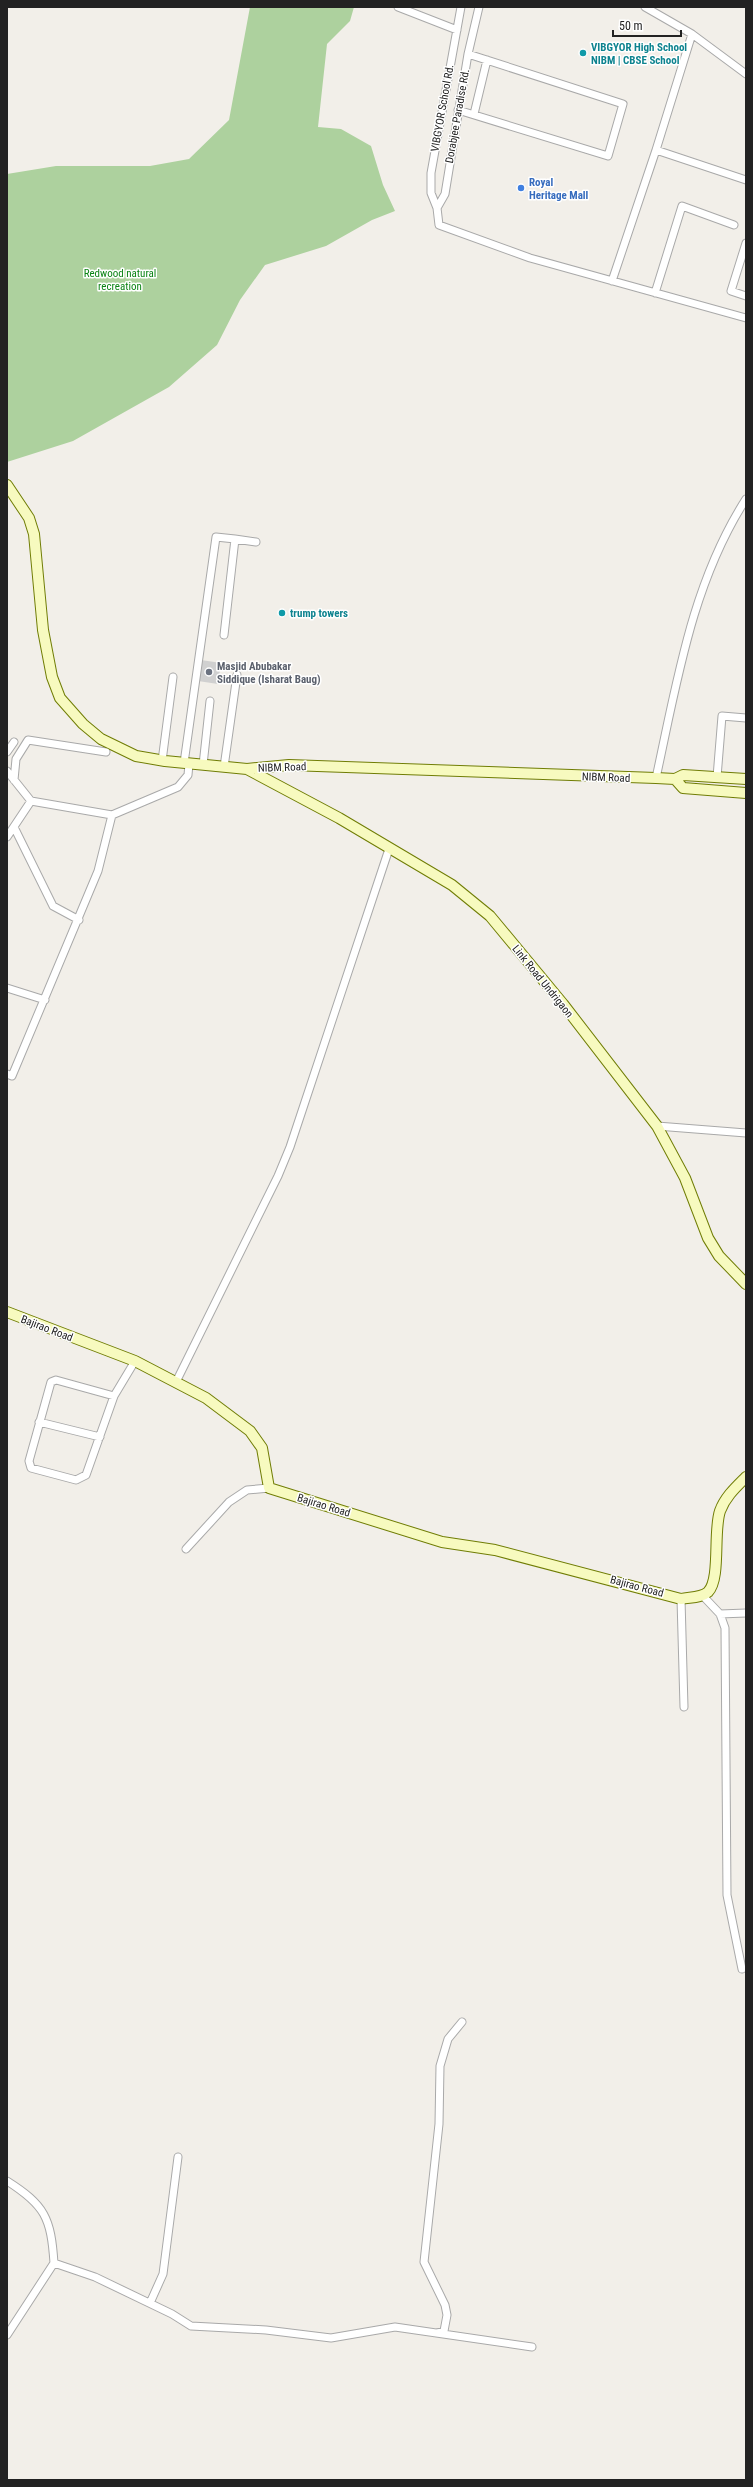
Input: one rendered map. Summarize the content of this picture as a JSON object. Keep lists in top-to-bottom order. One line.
{"streets":{"street":["VIBGYOR School Rd.","Dorabjee Paradise Rd.","NIBM Road","Link Road Undrigaon","Bajirao Road"]},"crossings":[["VIBGYOR School Rd.","Dorabjee Paradise Rd."],["NIBM Road","Link Road Undrigaon"]],"parks":["Redwood natural recreation"],"places":["VIBGYOR High School NIBM | CBSE School","Royal Heritage Mall","trump towers","Masjid Abubakar Siddique (Isharat Baug)"],"scale_bar":"50 m"}
